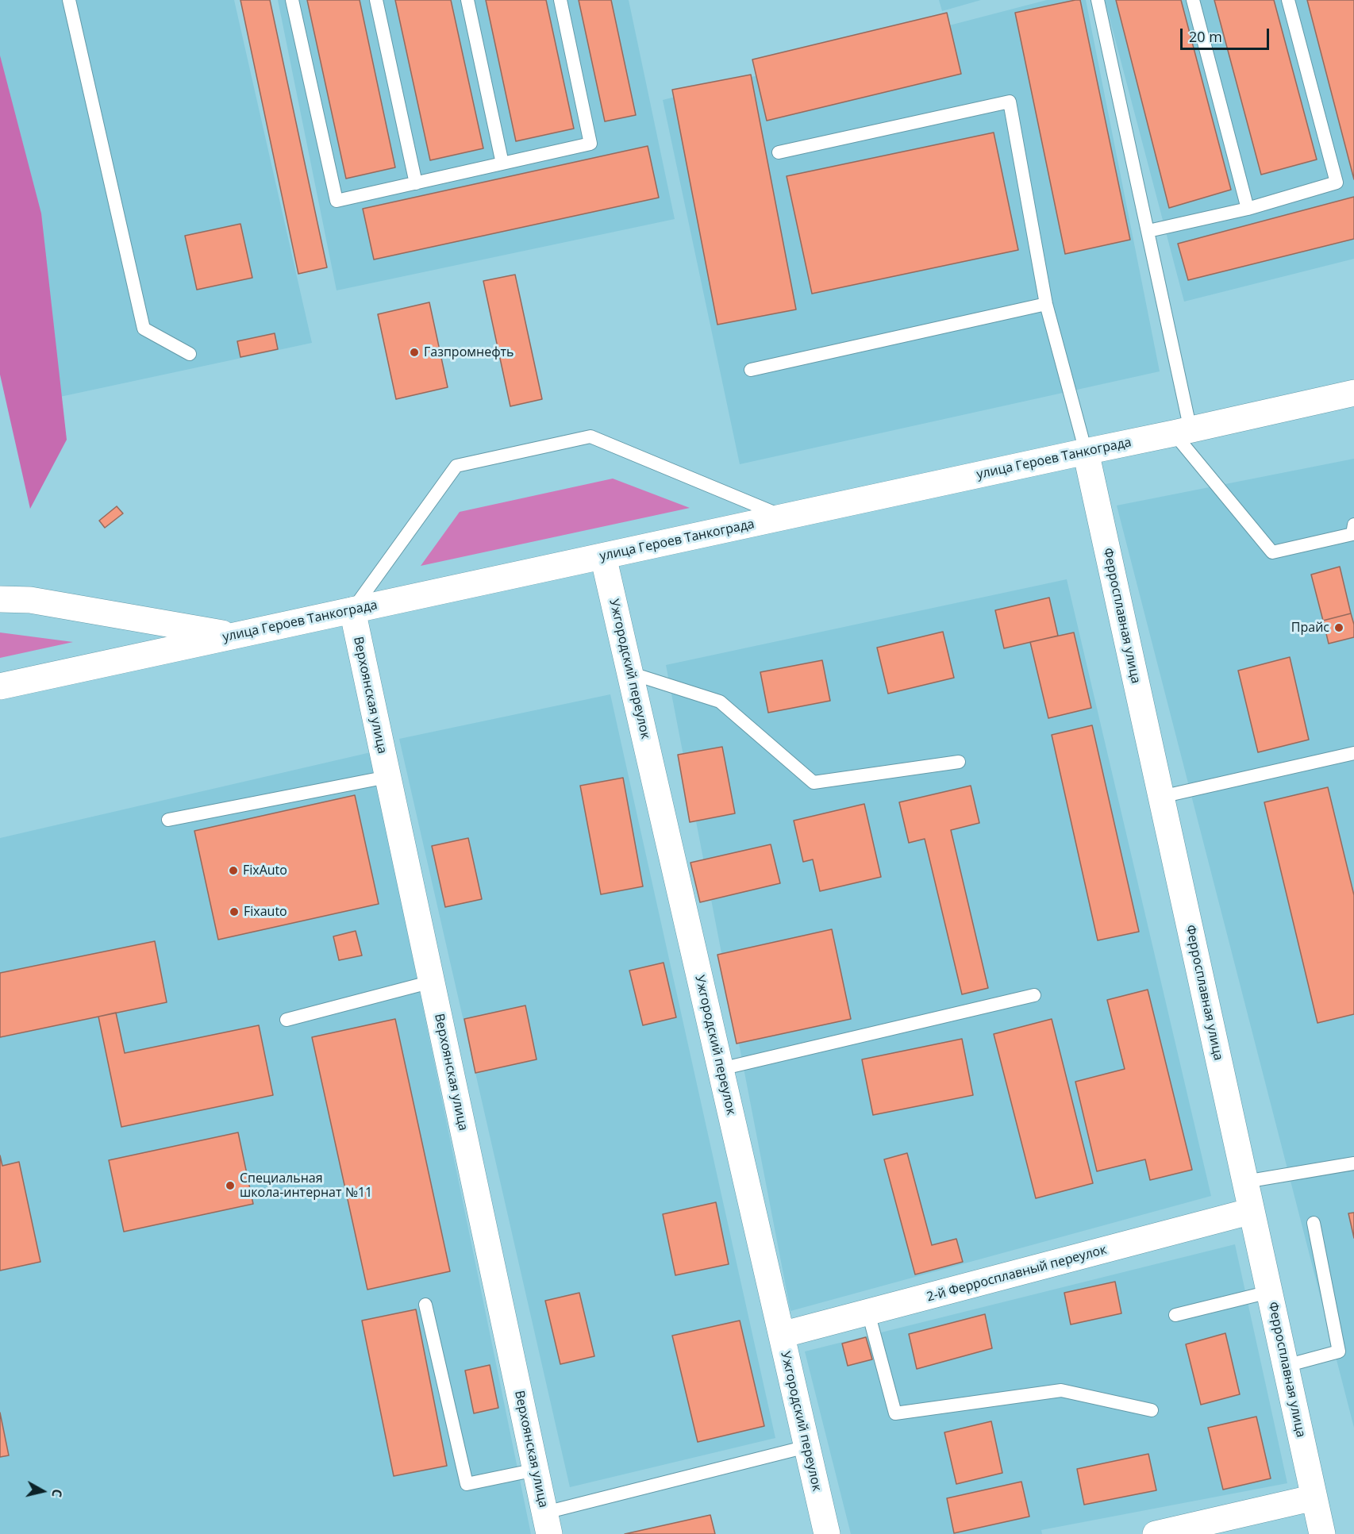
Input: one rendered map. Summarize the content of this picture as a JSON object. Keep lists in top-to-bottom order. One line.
{"streets":{"street":["улица Героев Танкограда","Ферросплавная улица","Ужгородский переулок","Верхоянская улица","2-й Ферросплавный переулок"]},"crossings":[["улица Героев Танкограда","Ферросплавная улица"],["улица Героев Танкограда","Ужгородский переулок"],["улица Героев Танкограда","Верхоянская улица"],["Ферросплавная улица","2-й Ферросплавный переулок"],["Ужгородский переулок","2-й Ферросплавный переулок"]],"places":["Газпромнефть","Прайс","FixAuto","Fixauto","Специальная школа-интернат №11"],"scale_bar":"20 m","north":"right"}
